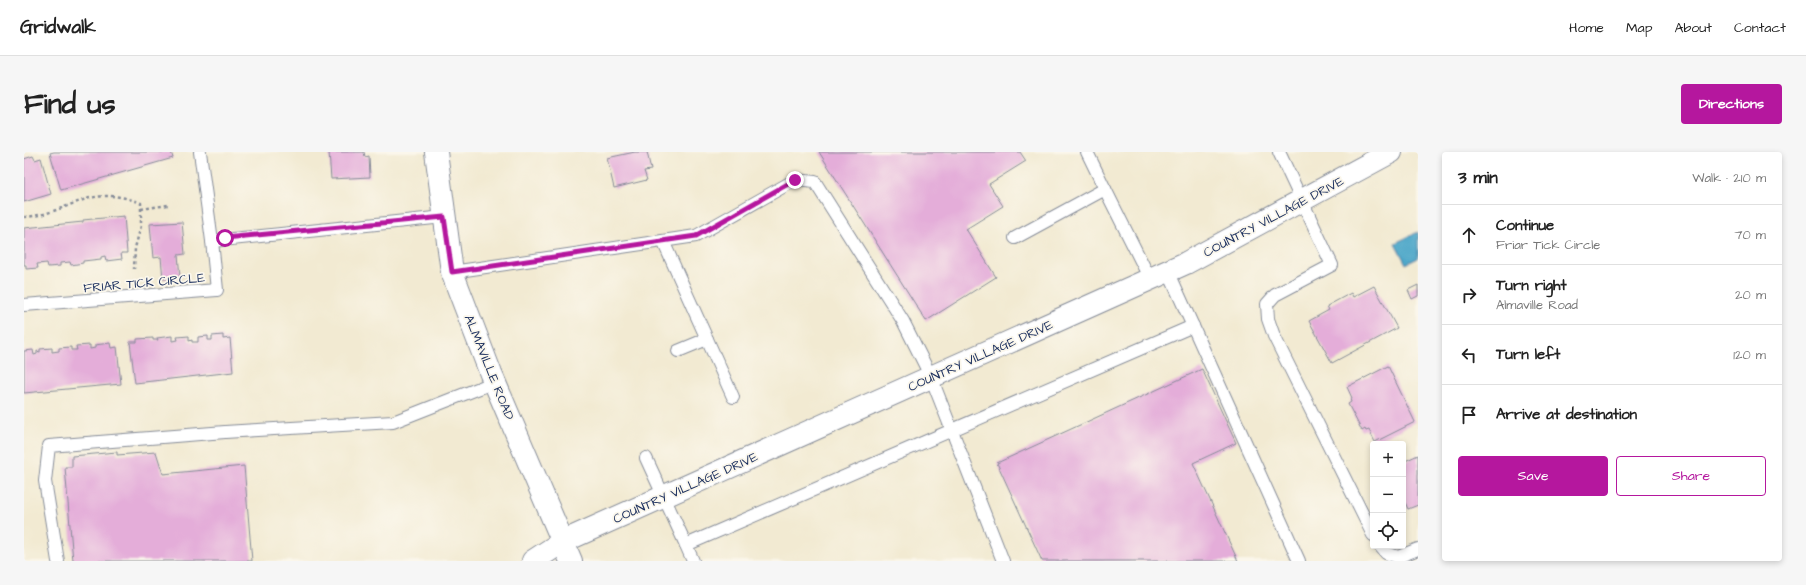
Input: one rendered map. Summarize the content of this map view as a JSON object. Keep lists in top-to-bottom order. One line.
{"streets":{"street":["COUNTRY VILLAGE DRIVE","ALMAVILLE ROAD"],"lane":["FRIAR TICK CIRCLE"]},"crossings":[["COUNTRY VILLAGE DRIVE","ALMAVILLE ROAD"]],"page":{"header":"Gridwalk","nav":["Home","Map","About","Contact"],"buttons":["Directions",["Save","Share"]],"title":"Find us","heading":["3 min","Walk · 210 m"],"list":[["Continue","Friar Tick Circle","70 m"],["Turn right","Almaville Road","20 m"],["Turn left","120 m"],"Arrive at destination"],"map_buttons":["+","−"]}}
